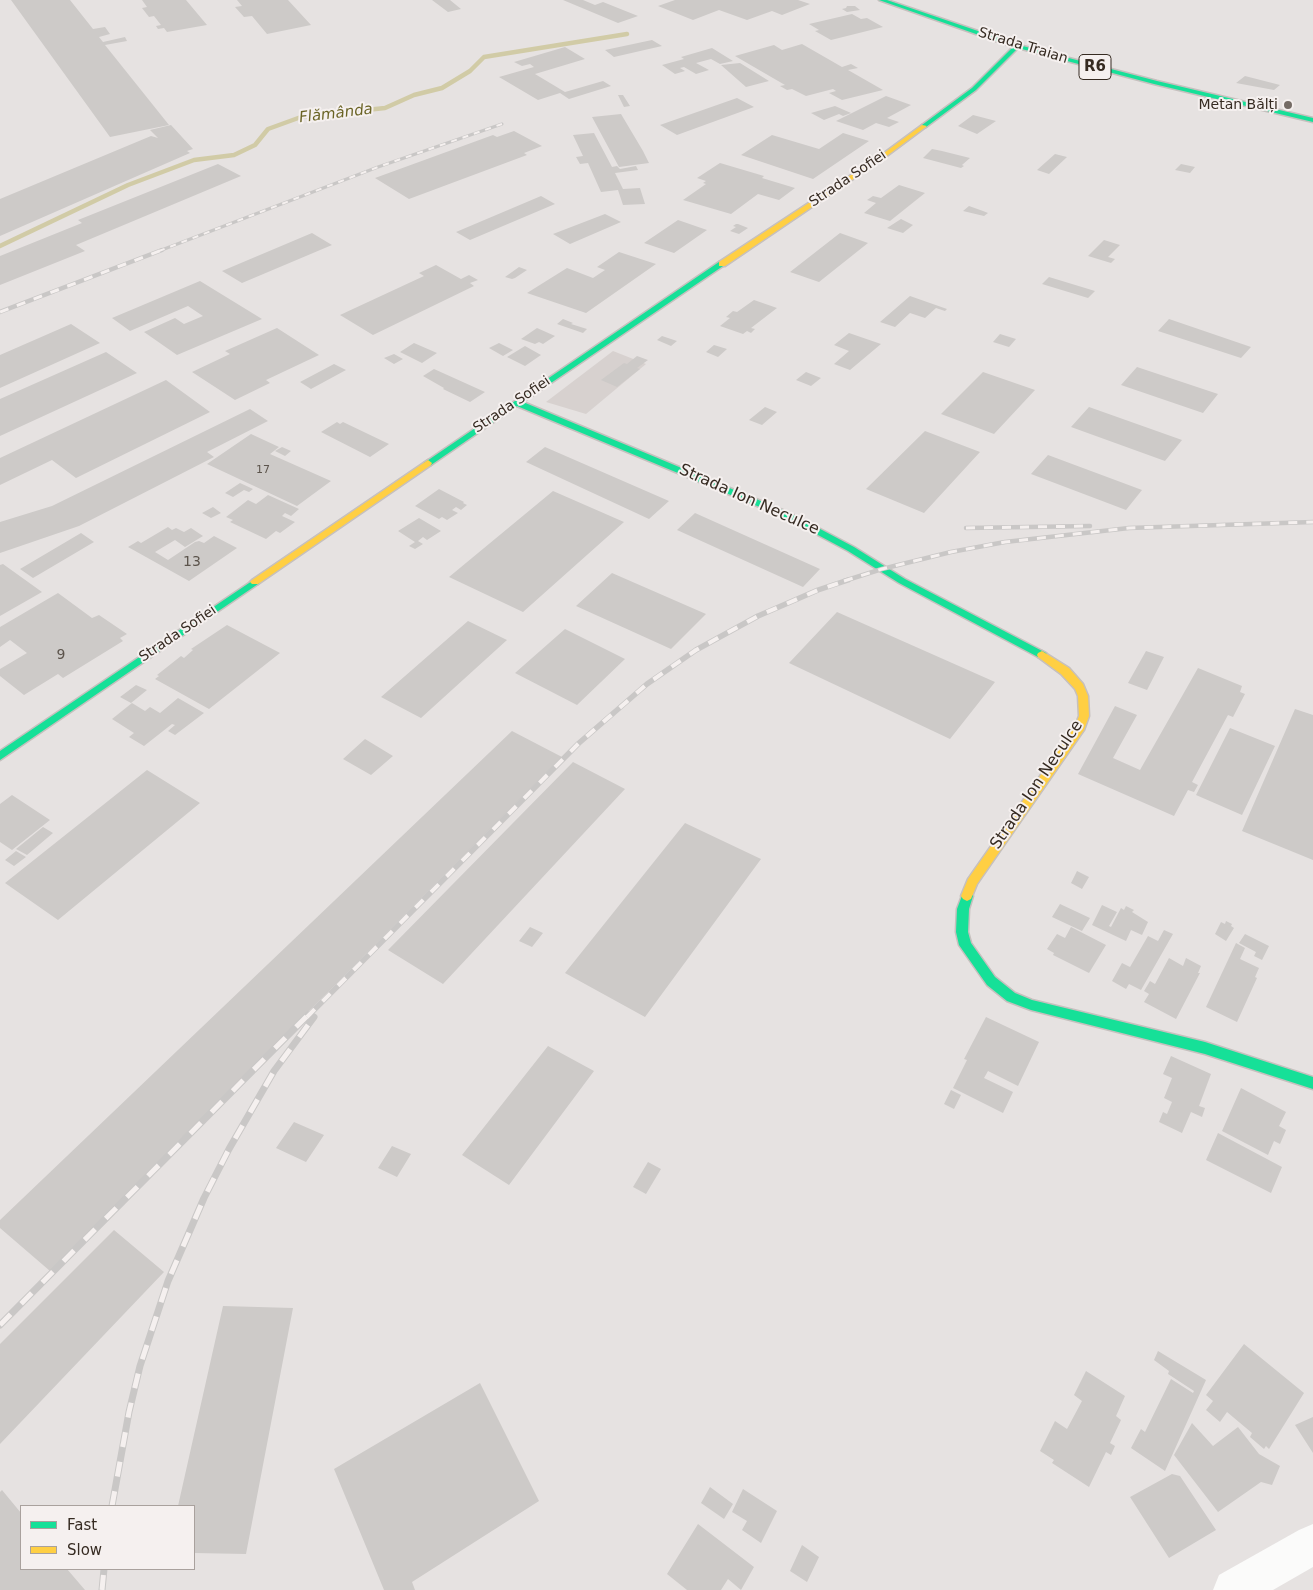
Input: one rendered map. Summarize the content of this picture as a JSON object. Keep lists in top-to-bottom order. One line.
{"streets":{"main road":["Strada Trаian","R6","Strada Sofiei","Strada Ion Neculce"]},"crossings":[["Strada Trаian","Strada Sofiei"],["Strada Sofiei","Strada Ion Neculce"]],"water":["Flămânda"],"places":["Metan Bălți"],"house_numbers":["17","13","9"],"legend":["Fast","Slow"]}
